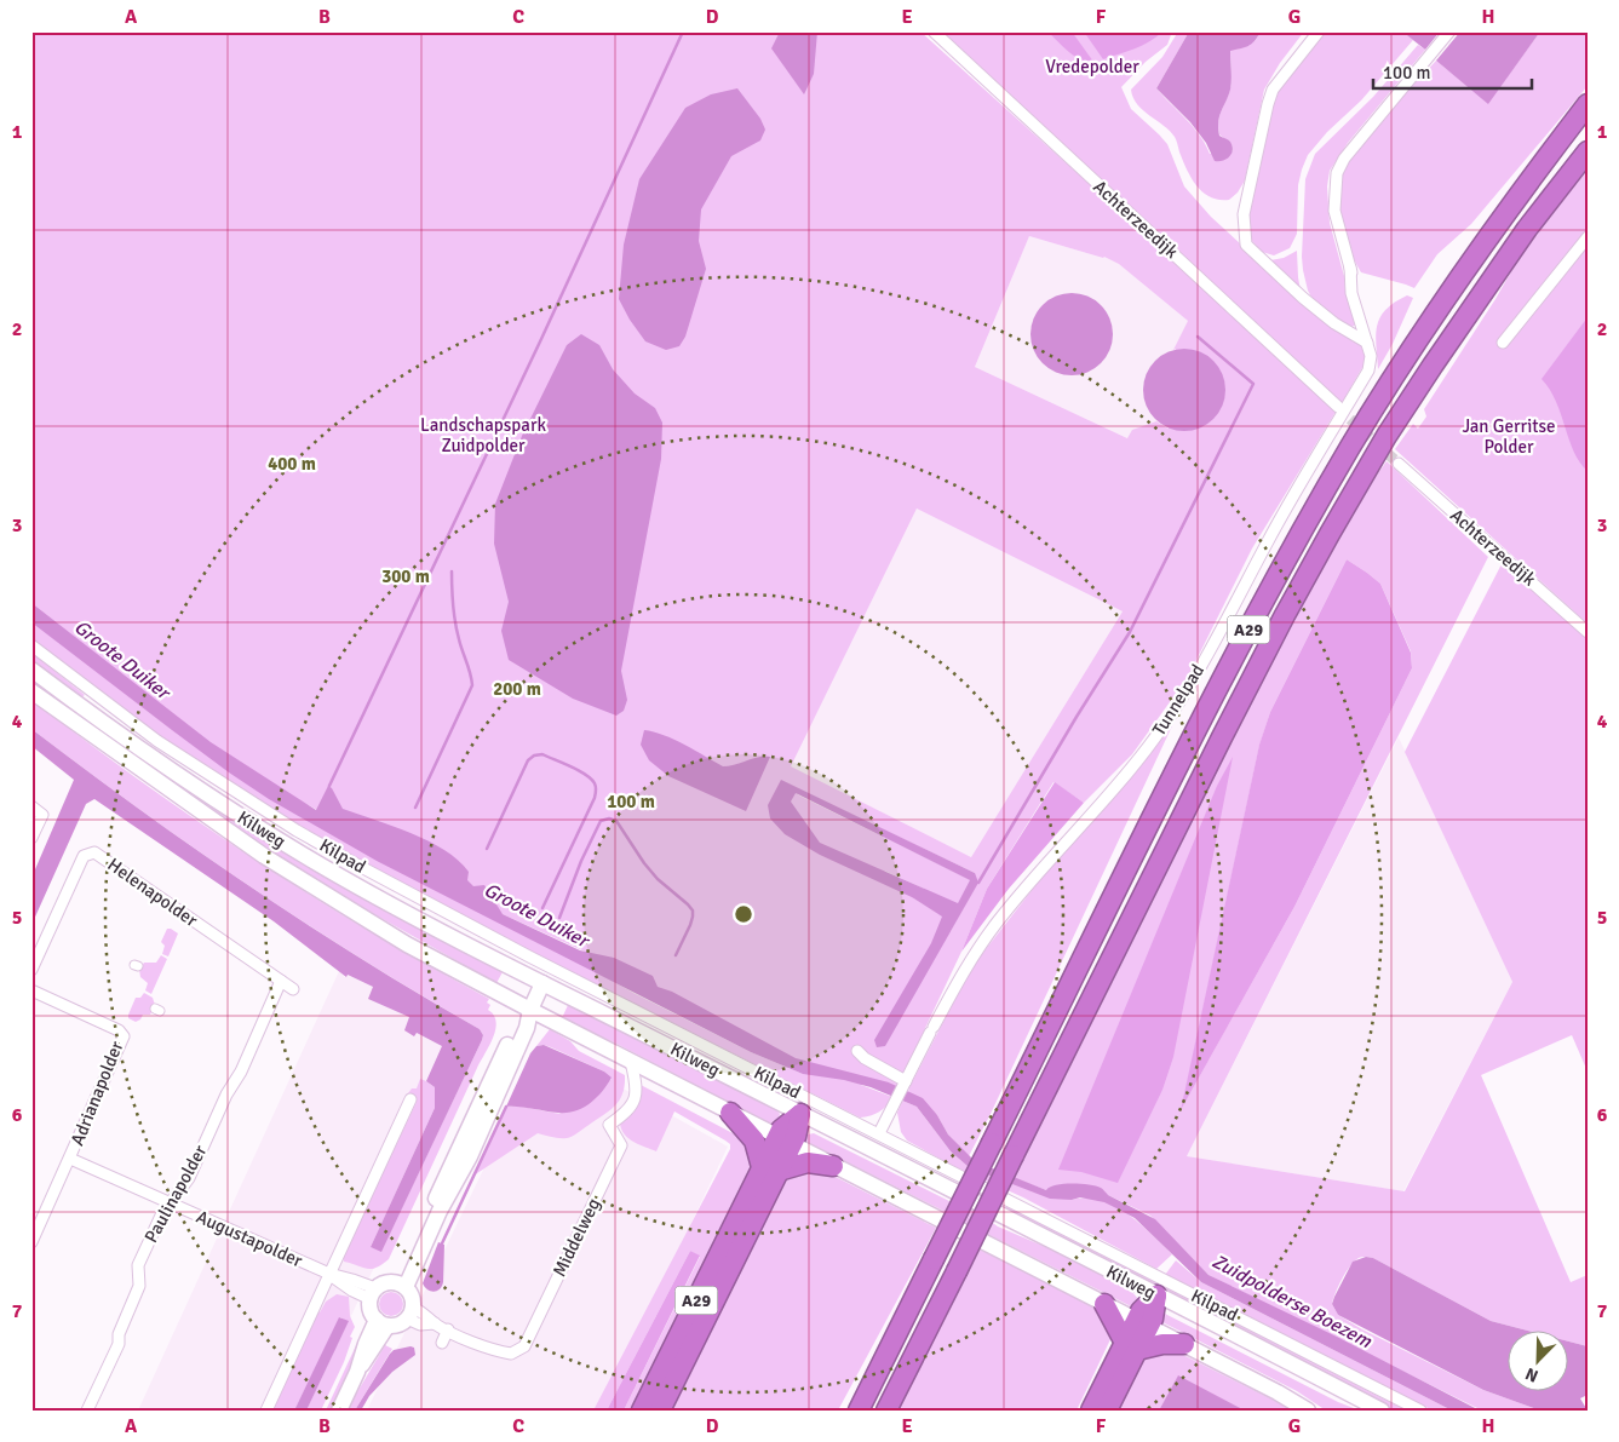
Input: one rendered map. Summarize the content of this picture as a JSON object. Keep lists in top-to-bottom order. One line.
{"streets":{"highway":["A29"],"main road":["Kilweg"],"street":["Achterzeedijk","Tunnelpad","Kilpad","Helenapolder","Adrianapolder","Paulinapolder","Middelweg","Augustapolder"]},"crossings":[["A29","Kilweg"],["Tunnelpad","Kilpad"],["Kilweg","Middelweg"],["Helenapolder","Paulinapolder"],["Adrianapolder","Augustapolder"],["Paulinapolder","Augustapolder"],["Middelweg","Augustapolder"]],"water":["Groote Duiker","Zuidpolderse Boezem"],"parks":["Vredepolder","Landschapspark Zuidpolder","Jan Gerritse Polder"],"scale_bar":"100 m","north":"bottom left","grid":{"columns":["A","B","C","D","E","F","G","H"],"rows":["1","2","3","4","5","6","7"]},"rings":["400 m","300 m","200 m","100 m"]}
